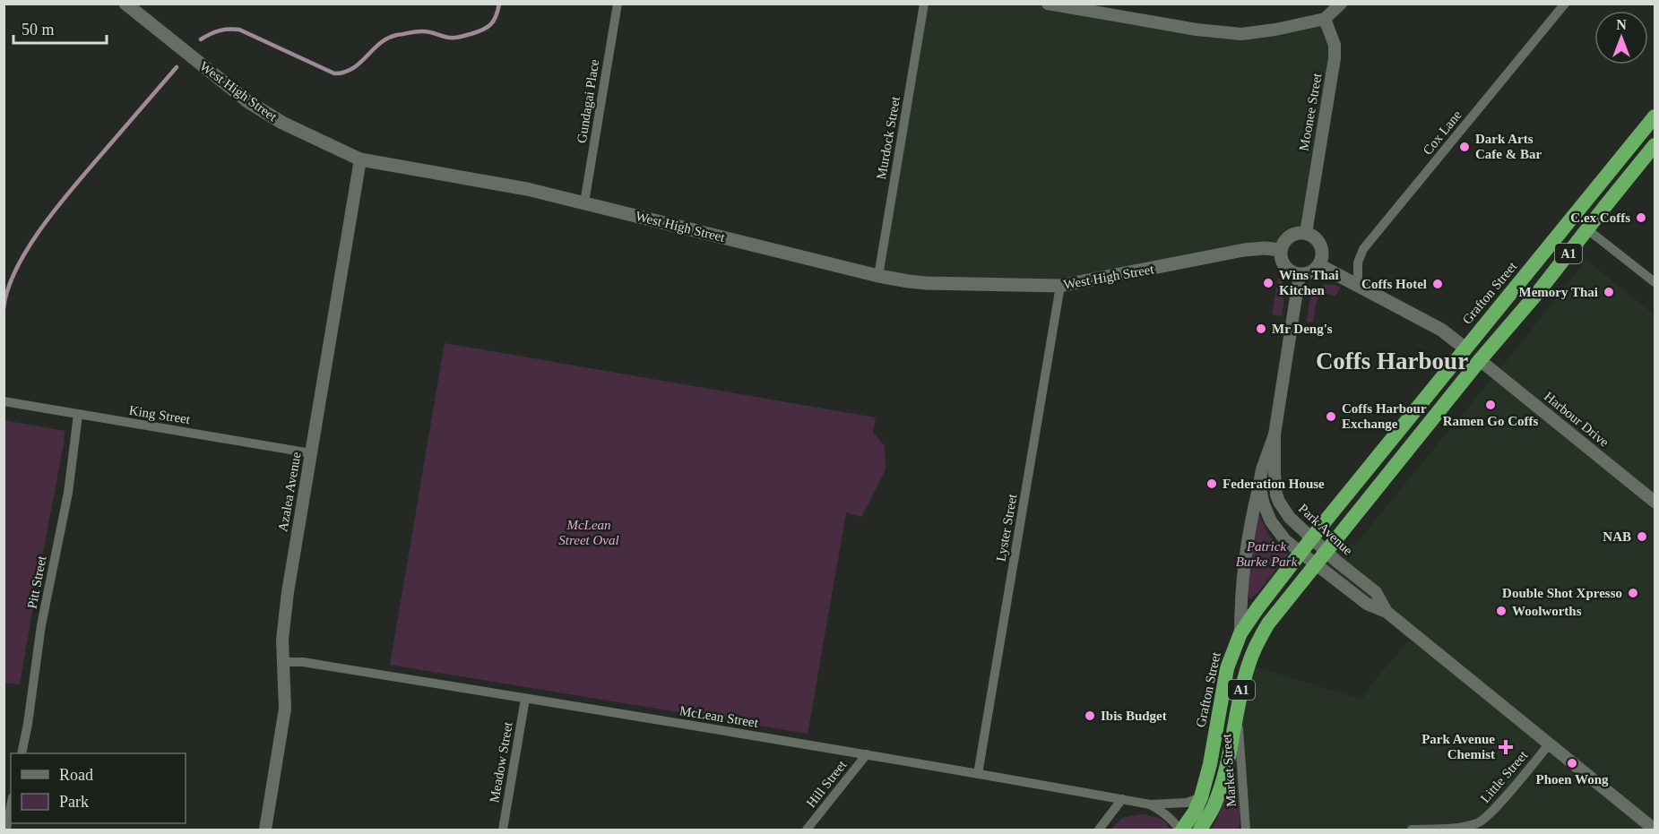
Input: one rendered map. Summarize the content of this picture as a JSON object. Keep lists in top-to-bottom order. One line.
{"streets":{"highway":["A1","Grafton Street"],"main road":["West High Street"],"street":["Gundagai Place","Moonee Street","Cox Lane","Murdock Street","King Street","Harbour Drive","Azalea Avenue","Lyster Street","Park Avenue","Pitt Street","McLean Street","Meadow Street","Market Street","Little Street","Hill Street"]},"crossings":[["West High Street","Gundagai Place"],["West High Street","Moonee Street"],["West High Street","Murdock Street"],["West High Street","Azalea Avenue"],["West High Street","Lyster Street"],["A1","Harbour Drive"],["A1","Park Avenue"],["A1","Market Street"],["Grafton Street","Park Avenue"],["Grafton Street","McLean Street"],["King Street","Azalea Avenue"],["King Street","Pitt Street"],["Azalea Avenue","McLean Street"],["Lyster Street","McLean Street"],["Park Avenue","Little Street"],["McLean Street","Meadow Street"],["McLean Street","Hill Street"]],"districts":["Coffs Harbour"],"parks":["McLean Street Oval","Patrick Burke Park"],"places":{"other":["Dark Arts Cafe & Bar","C.ex Coffs","Wins Thai Kitchen","Coffs Hotel","Memory Thai","Mr Deng's","Ramen Go Coffs","Coffs Harbour Exchange","Federation House","NAB","Double Shot Xpresso","Woolworths","Ibis Budget","Phoen Wong"],"health":["Park Avenue Chemist"]},"legend":["Road","Park"],"scale_bar":"50 m","north":"top"}
